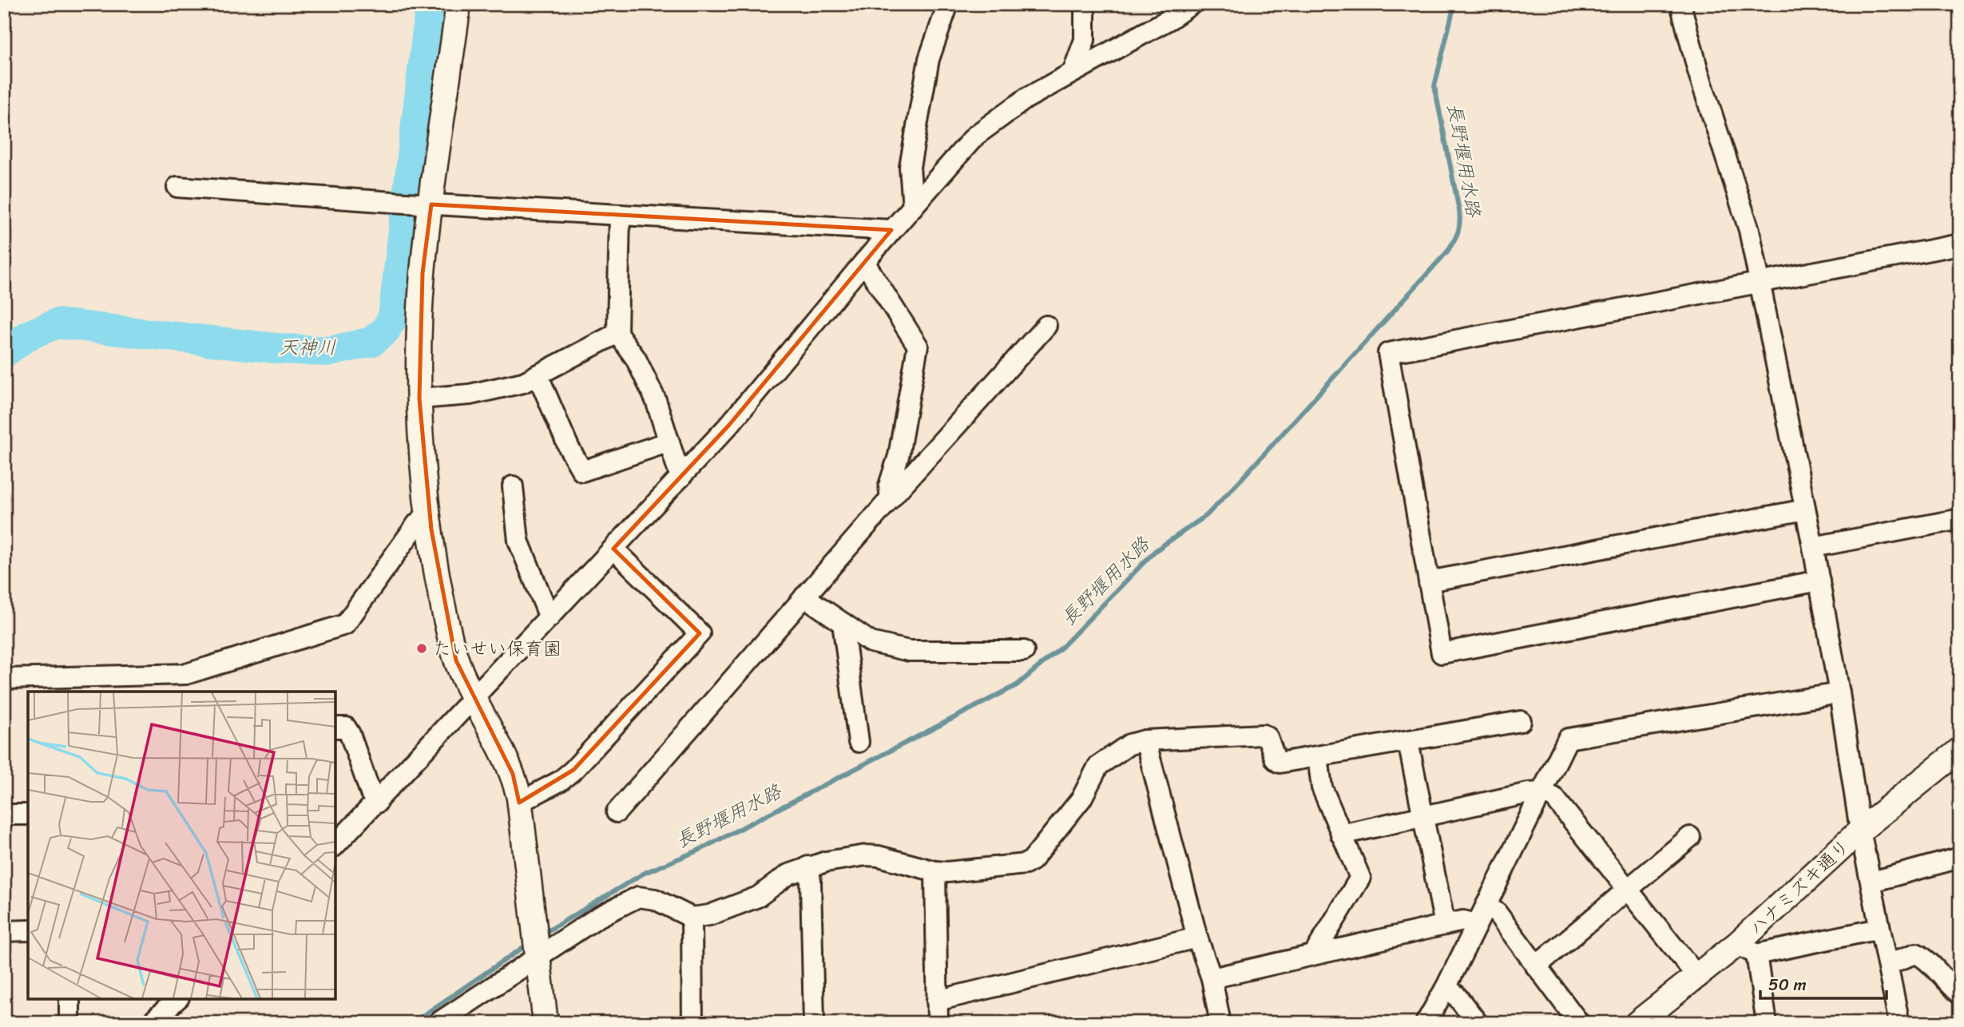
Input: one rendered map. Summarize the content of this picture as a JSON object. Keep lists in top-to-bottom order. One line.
{"streets":{"street":["ハナミズキ通り"]},"water":["長野堰用水路","天神川"],"places":["たいせい保育園"],"scale_bar":"50 m"}
